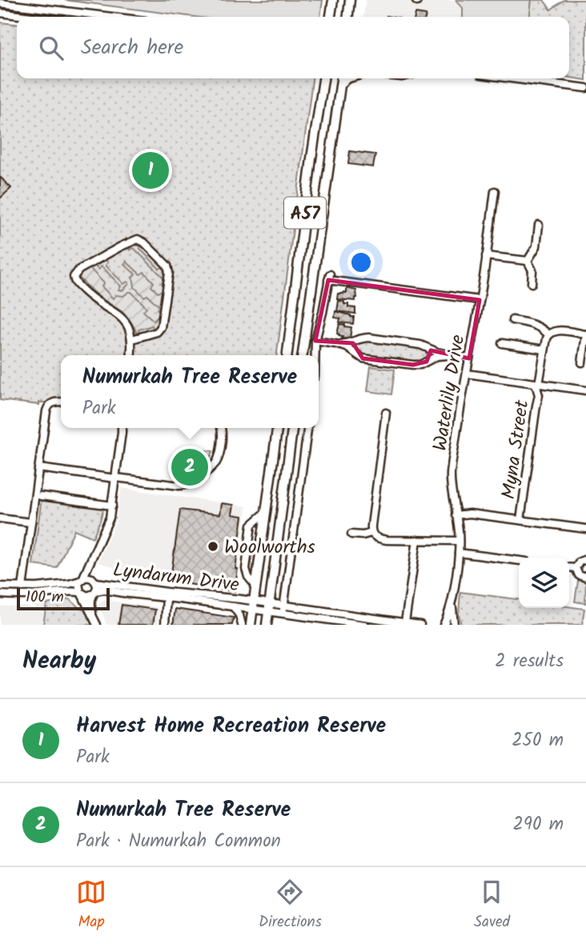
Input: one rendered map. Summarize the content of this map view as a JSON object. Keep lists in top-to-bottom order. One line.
{"streets":{"main road":["A57"],"street":["Waterlily Drive","Myna Street","Lyndarum Drive"]},"places":["Woolworths"],"scale_bar":"100 m","page":{"search":"Search here","pins":["1","2"],"popup":["Numurkah Tree Reserve","Park"],"scale":"100 m","heading":["Nearby","2 results"],"list":[{"mark":"1","name":"Harvest Home Recreation Reserve","note":"Park","value":"250 m"},{"mark":"2","name":"Numurkah Tree Reserve","note":"Park · Numurkah Common","value":"290 m"}],"nav":["Map","Directions","Saved"]}}
